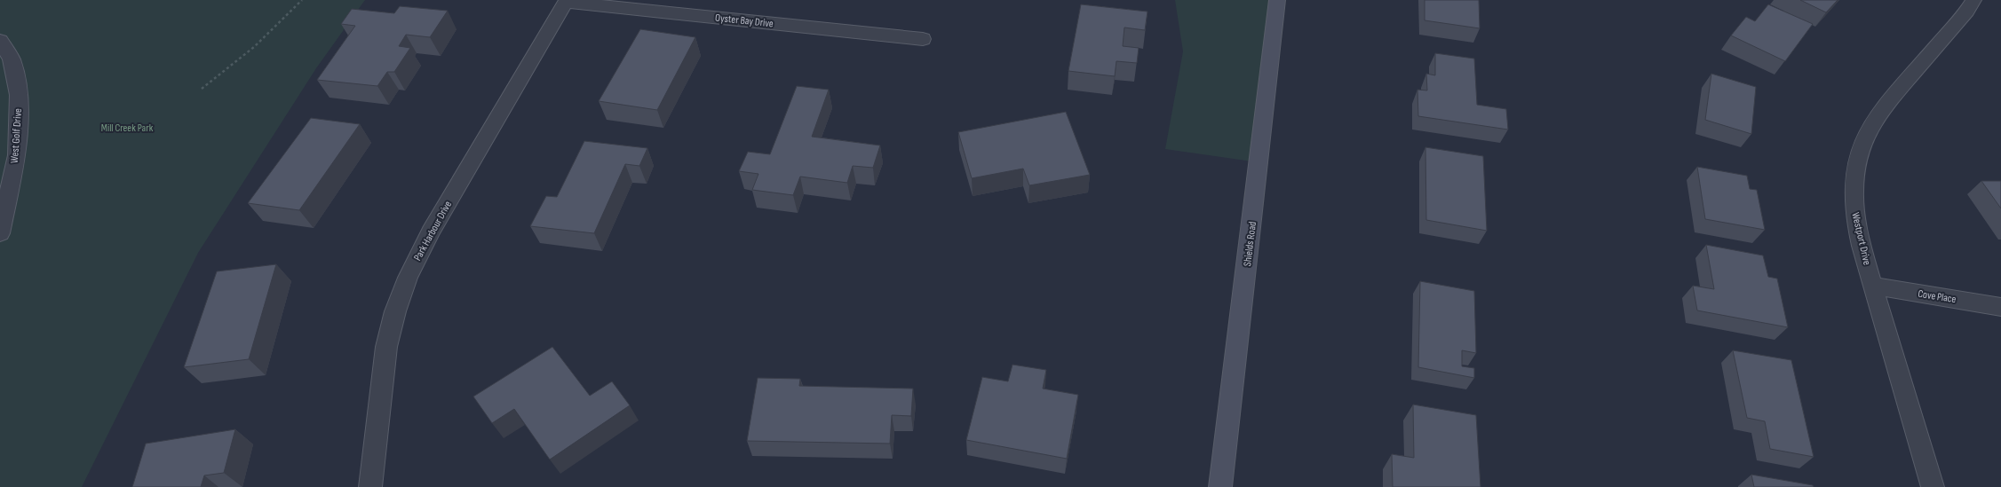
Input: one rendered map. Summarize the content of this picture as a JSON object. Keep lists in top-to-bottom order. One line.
{"streets":{"main road":["Shields Road"],"street":["Oyster Bay Drive","West Golf Drive","Park Harbour Drive","Westport Drive","Cove Place"]},"crossings":[["Oyster Bay Drive","Park Harbour Drive"],["Westport Drive","Cove Place"]],"parks":["Mill Creek Park"]}
